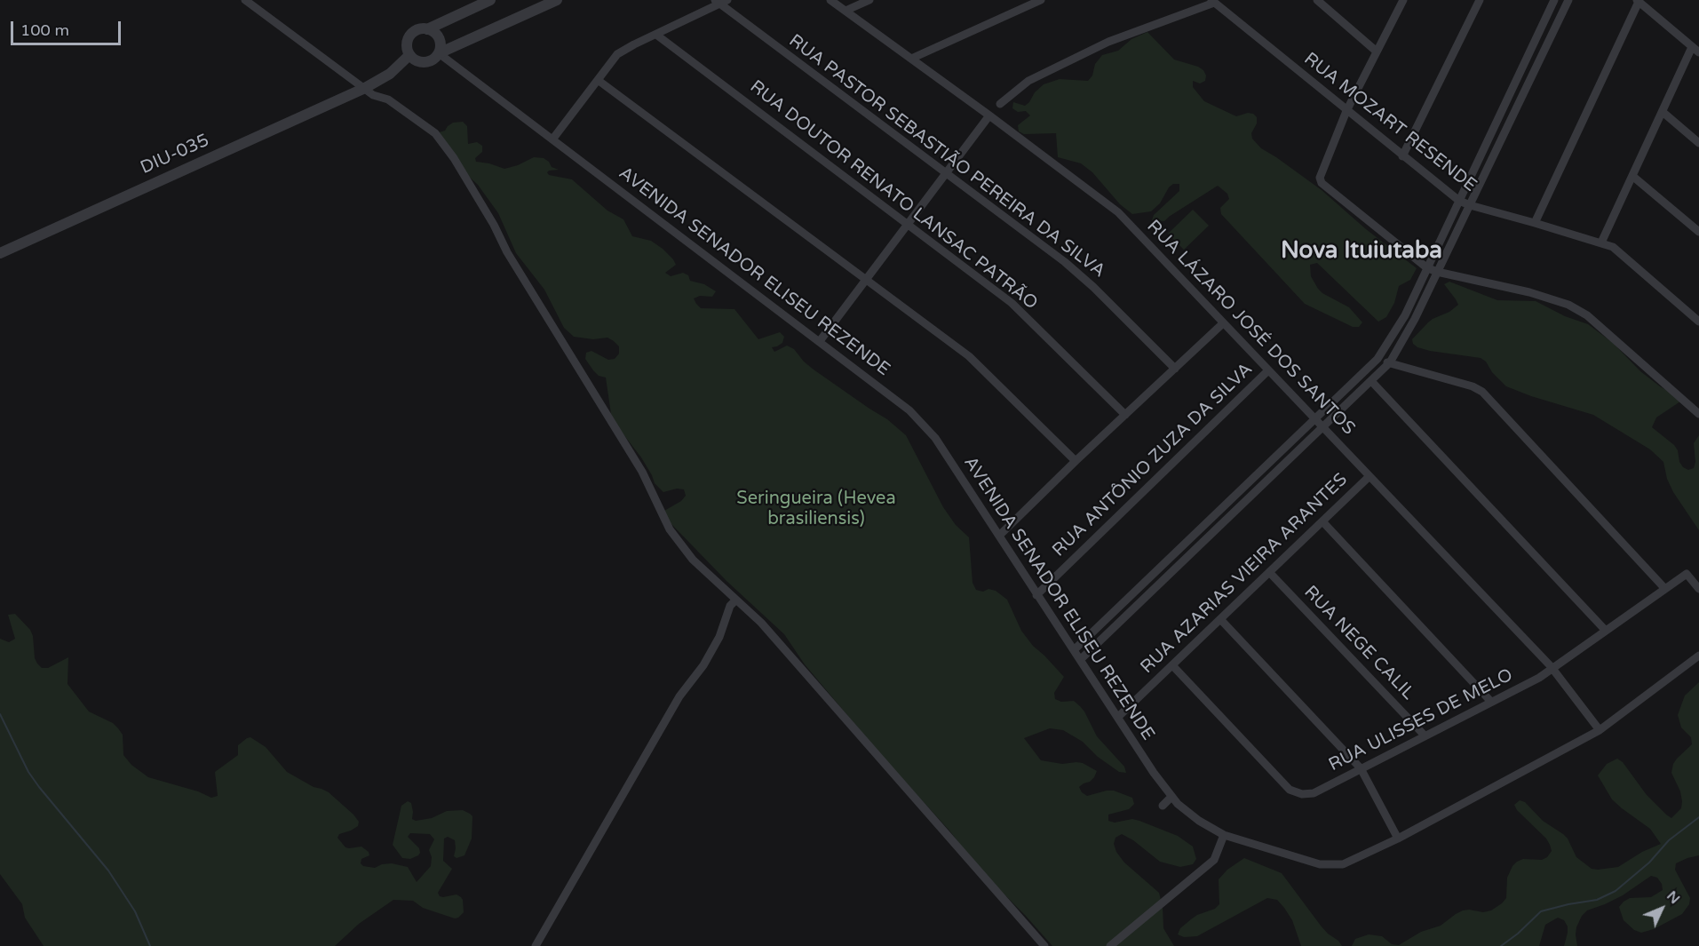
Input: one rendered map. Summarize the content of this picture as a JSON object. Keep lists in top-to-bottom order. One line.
{"streets":{"street":["RUA MOZART RESENDE","DIU-035","RUA PASTOR SEBASTIÃO PEREIRA DA SILVA","RUA DOUTOR RENATO LANSAC PATRÃO","AVENIDA SENADOR ELISEU REZENDE","RUA LÁZARO JOSÉ DOS SANTOS","RUA ANTÔNIO ZUZA DA SILVA","RUA AZARIAS VIEIRA ARANTES","RUA NEGE CALIL","RUA ULISSES DE MELO"]},"crossings":[["DIU-035","AVENIDA SENADOR ELISEU REZENDE"],["AVENIDA SENADOR ELISEU REZENDE","RUA LÁZARO JOSÉ DOS SANTOS"],["AVENIDA SENADOR ELISEU REZENDE","RUA ANTÔNIO ZUZA DA SILVA"],["AVENIDA SENADOR ELISEU REZENDE","RUA AZARIAS VIEIRA ARANTES"],["RUA LÁZARO JOSÉ DOS SANTOS","RUA ANTÔNIO ZUZA DA SILVA"],["RUA LÁZARO JOSÉ DOS SANTOS","RUA AZARIAS VIEIRA ARANTES"],["RUA LÁZARO JOSÉ DOS SANTOS","RUA ULISSES DE MELO"],["RUA AZARIAS VIEIRA ARANTES","RUA NEGE CALIL"],["RUA AZARIAS VIEIRA ARANTES","RUA ULISSES DE MELO"],["RUA NEGE CALIL","RUA ULISSES DE MELO"]],"districts":["Nova Ituiutaba"],"parks":["Seringueira (Hevea brasiliensis)"],"scale_bar":"100 m","north":"top right"}
